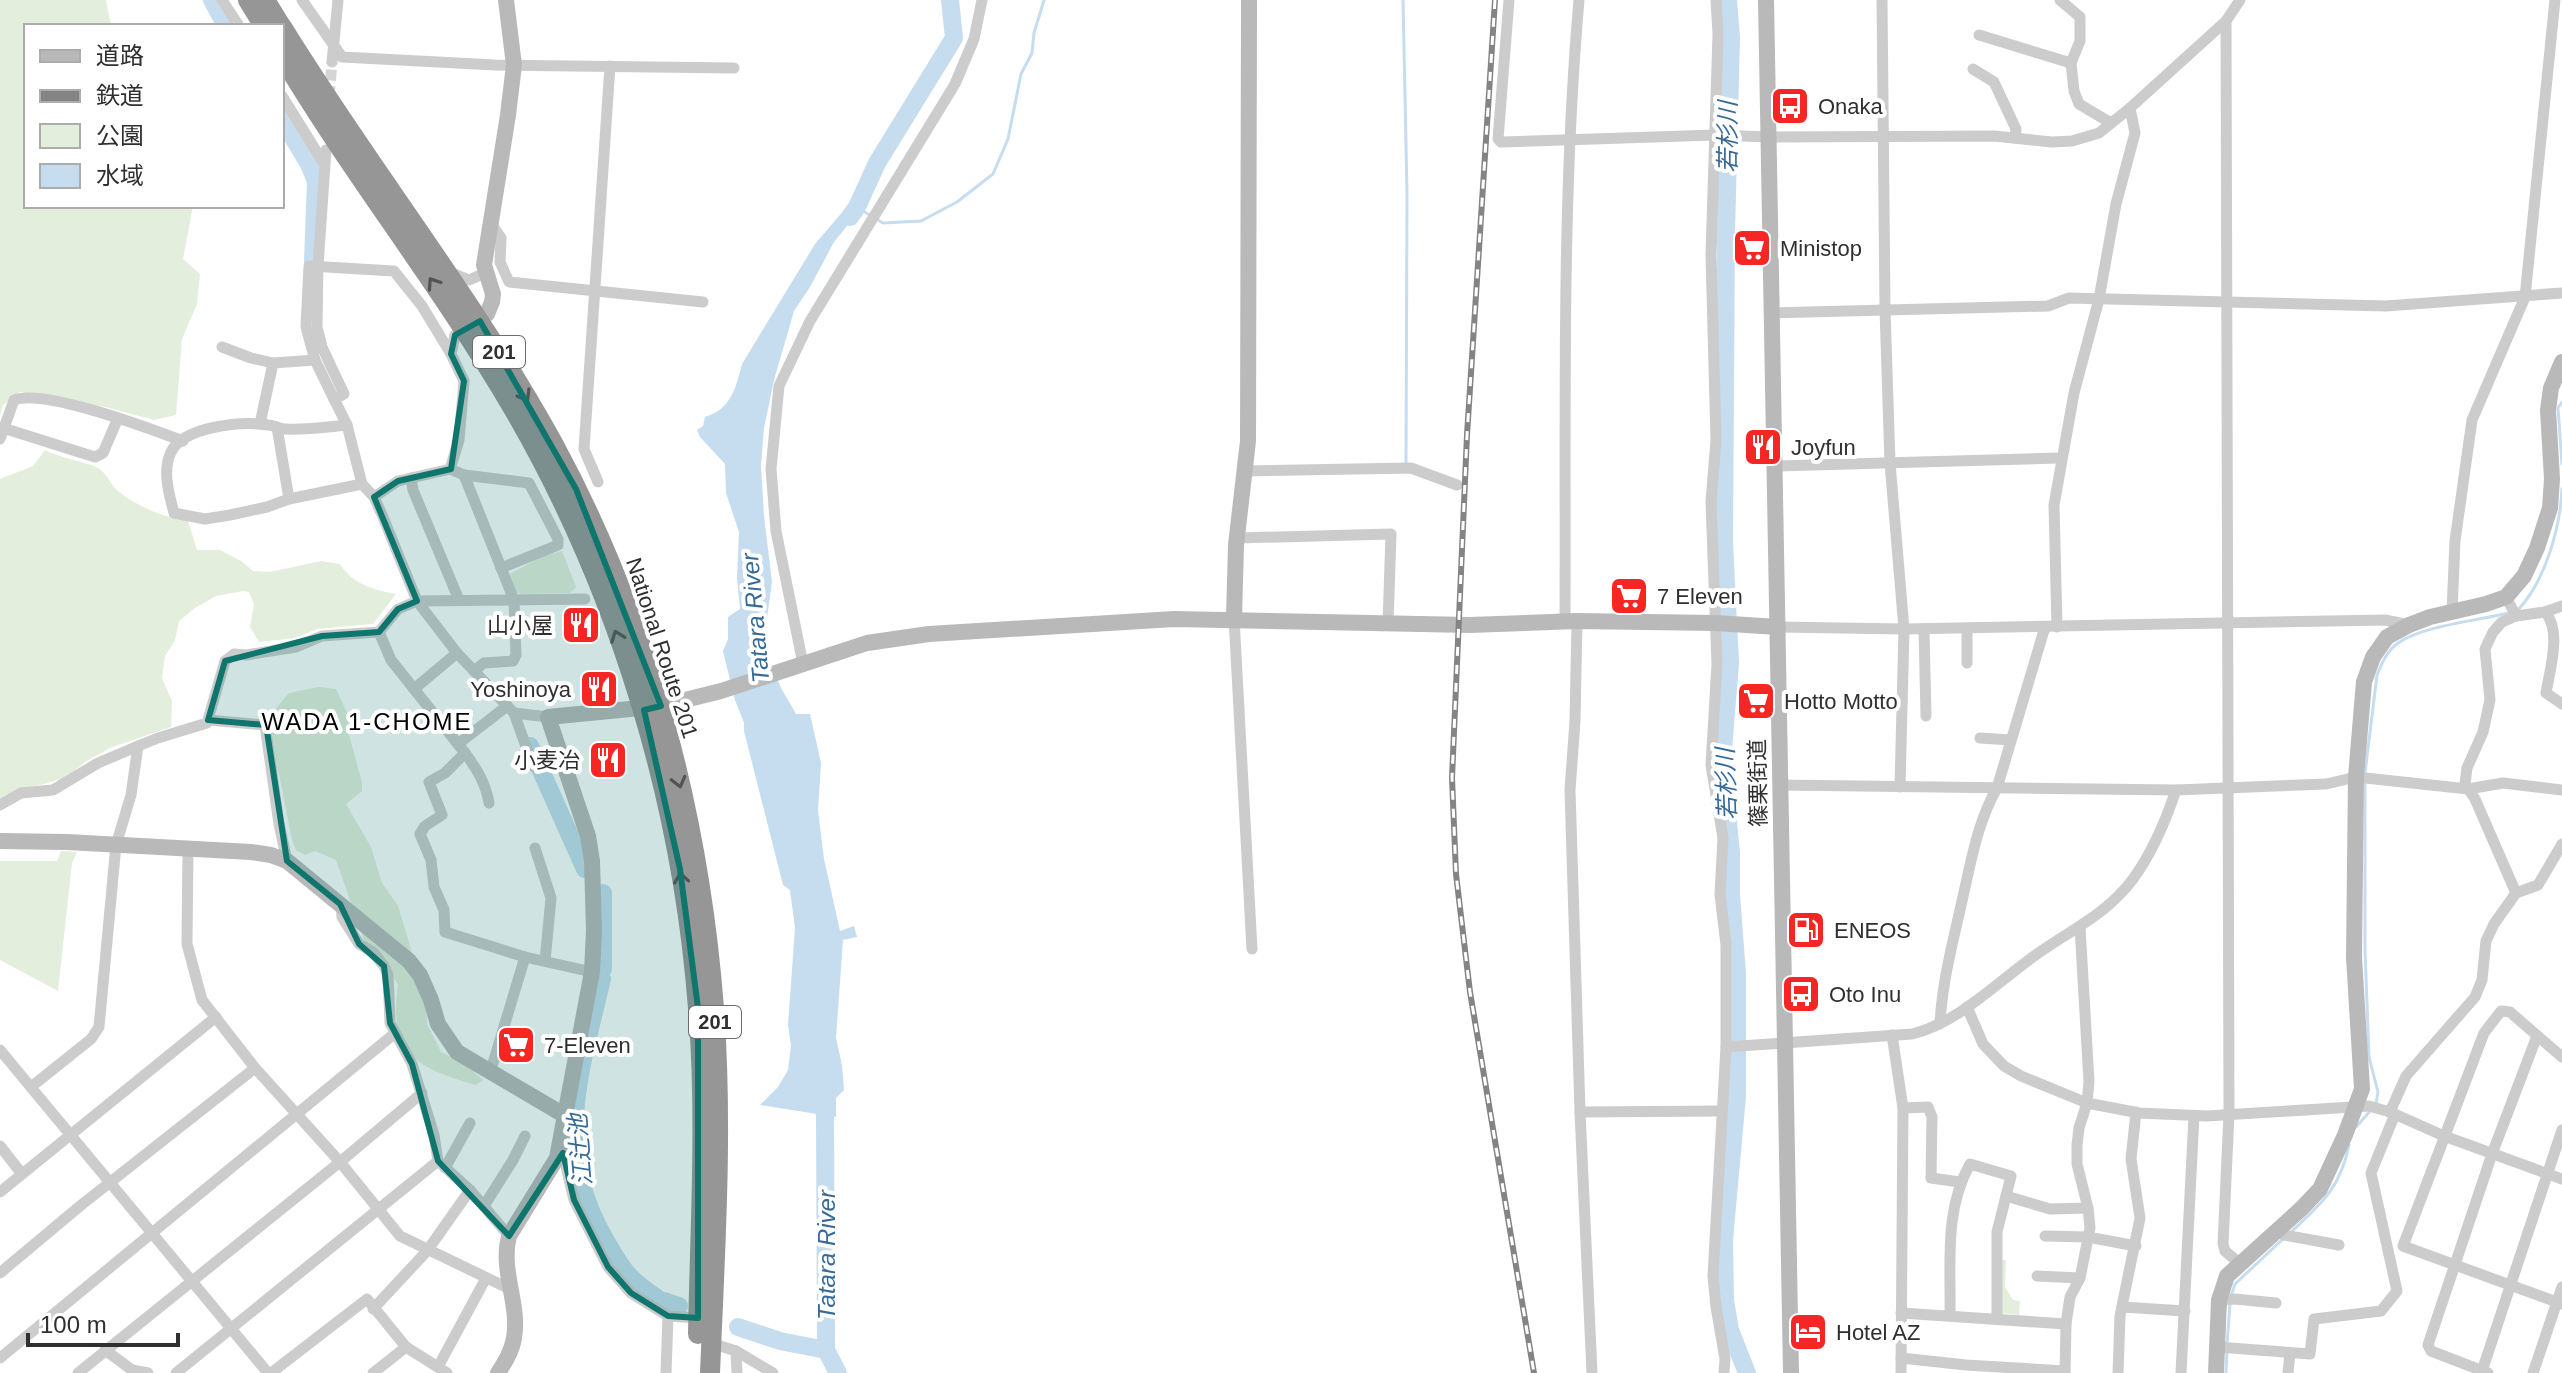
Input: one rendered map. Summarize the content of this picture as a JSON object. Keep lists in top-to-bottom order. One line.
{"streets":{"highway":["201","National Route 201"],"street":["篠栗街道"]},"districts":["WADA 1-CHOME"],"water":["若杉川","Tatara River","江辻池"],"places":{"bus stop":["Onaka","Oto Inu"],"supermarket":["Ministop","7 Eleven","Hotto Motto","7-Eleven"],"restaurant":["Joyfun","山小屋","Yoshinoya","小麦冶"],"fuel station":["ENEOS"],"hotel":["Hotel AZ"]},"legend":["道路","鉄道","公園","水域"],"scale_bar":"100 m"}
